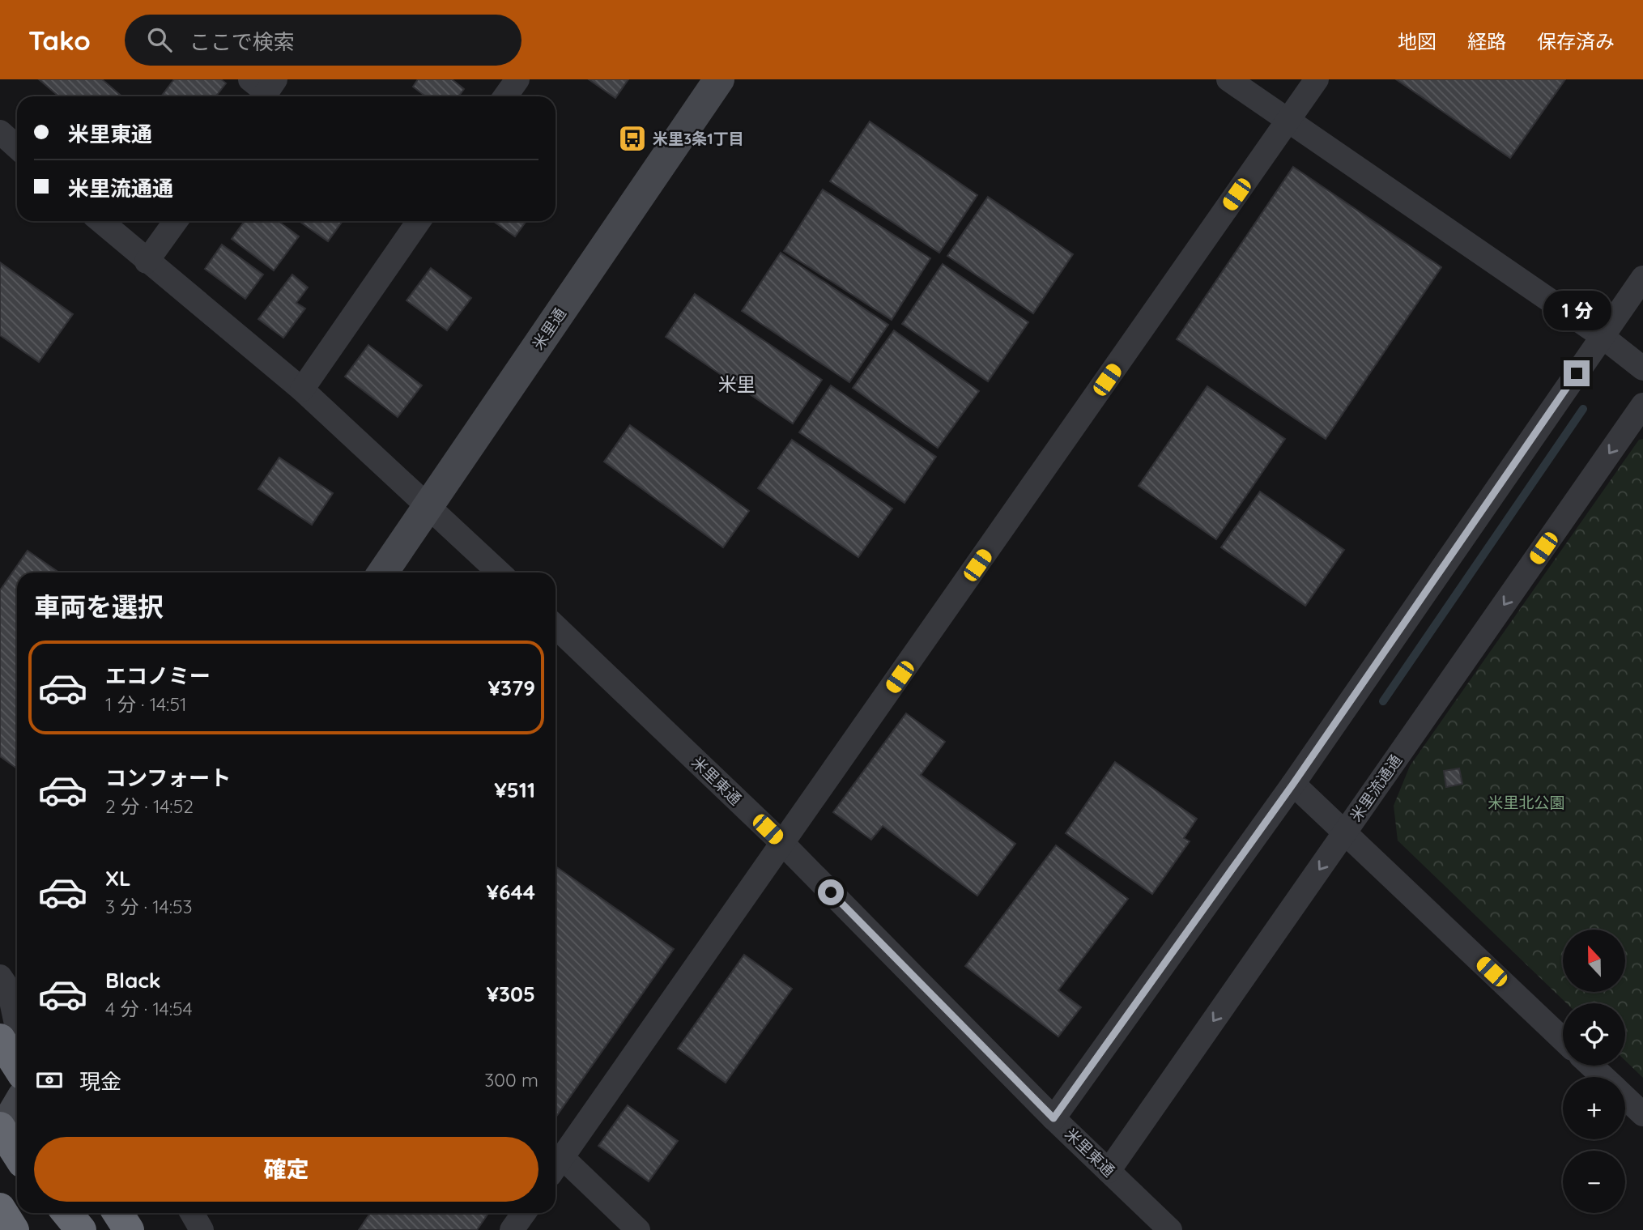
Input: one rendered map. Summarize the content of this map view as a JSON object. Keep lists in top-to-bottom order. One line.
{"streets":{"street":["米里通","米里東通","米里流通通"]},"crossings":[["米里東通","米里流通通"]],"districts":["米里"],"parks":["米里北公園"],"places":{"bus stop":["米里3条1丁目"]},"north":"top","page":{"header":"Tako","search":"ここで検索","nav":["地図","経路","保存済み"],"banner":["米里東通","米里流通通"],"bubble":"1 分","heading":"車両を選択","list":[{"name":"エコノミー","note":"1 分 · 14:51","value":"¥379"},{"name":"コンフォート","note":"2 分 · 14:52","value":"¥511"},{"name":"XL","note":"3 分 · 14:53","value":"¥644"},{"name":"Black","note":"4 分 · 14:54","value":"¥305"}],"map_buttons":["+","−"],"pay":["現金","300 m"],"buttons":"確定"}}
